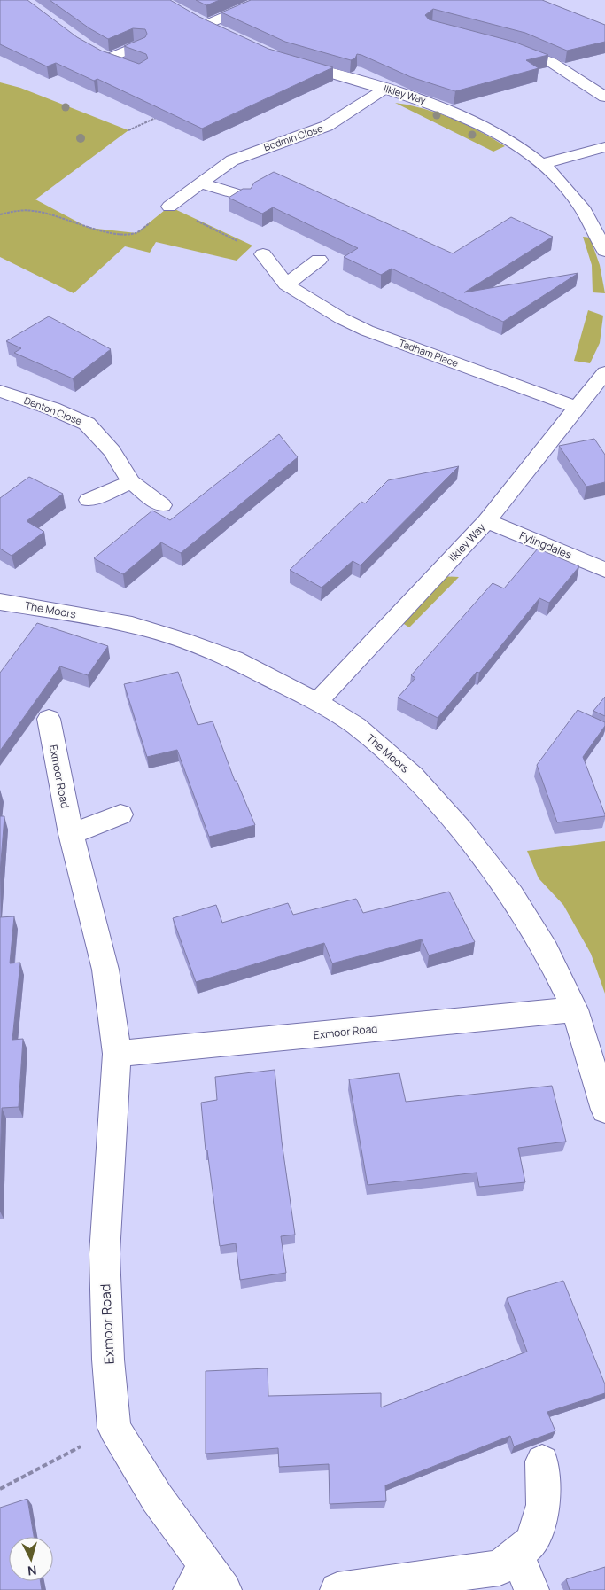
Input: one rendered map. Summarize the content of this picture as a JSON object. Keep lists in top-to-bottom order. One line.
{"streets":{"street":["Ilkley Way","Bodmin Close","Tadham Place","Denton Close","Fylingdales","The Moors","Exmoor Road"]},"crossings":[["Ilkley Way","Bodmin Close"],["Ilkley Way","Tadham Place"],["Ilkley Way","Fylingdales"],["Ilkley Way","The Moors"],["The Moors","Exmoor Road"]],"north":"bottom"}
